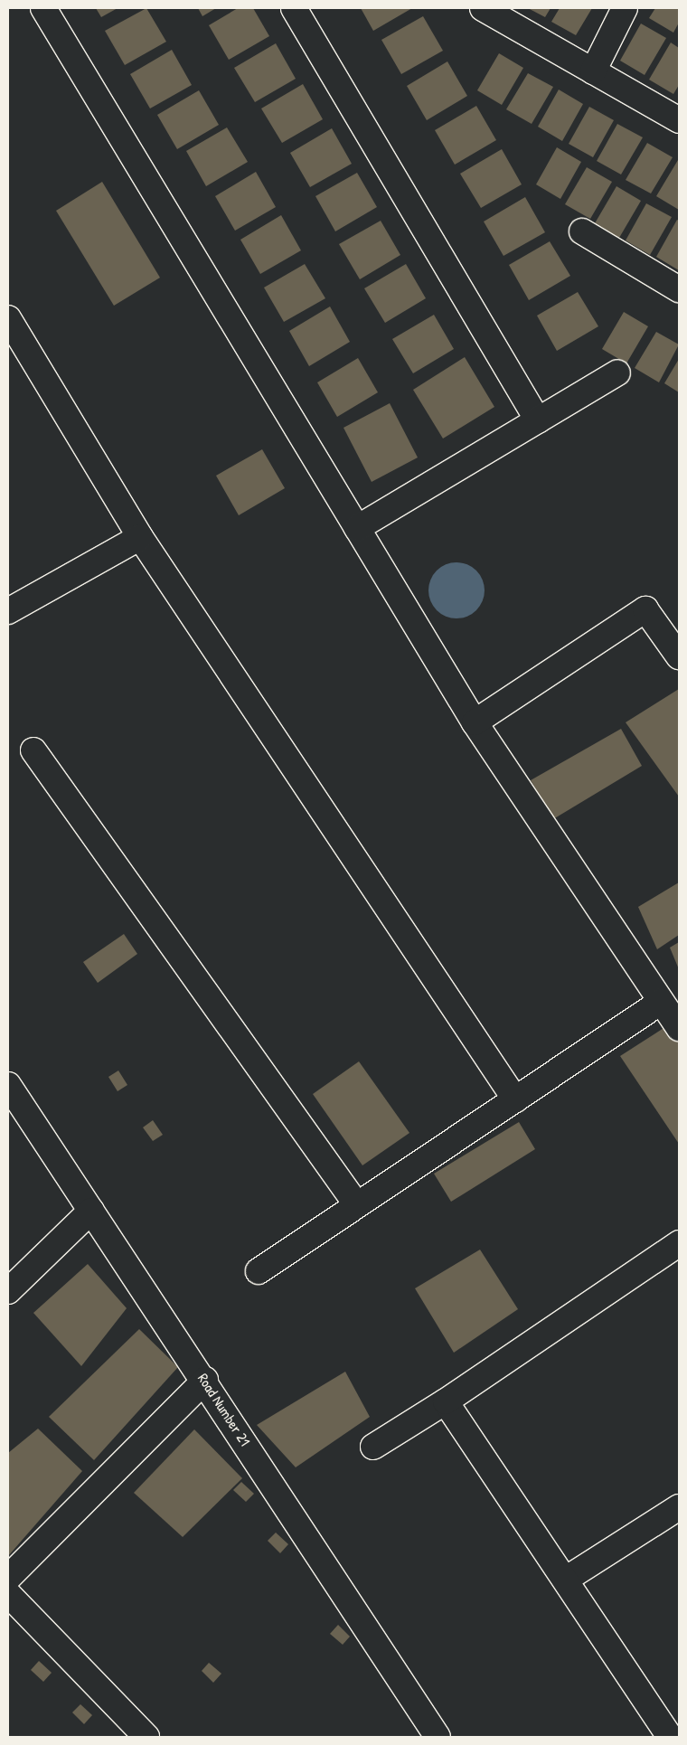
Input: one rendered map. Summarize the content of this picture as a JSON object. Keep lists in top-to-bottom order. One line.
{"streets":{"street":["Road Number 21"]}}
